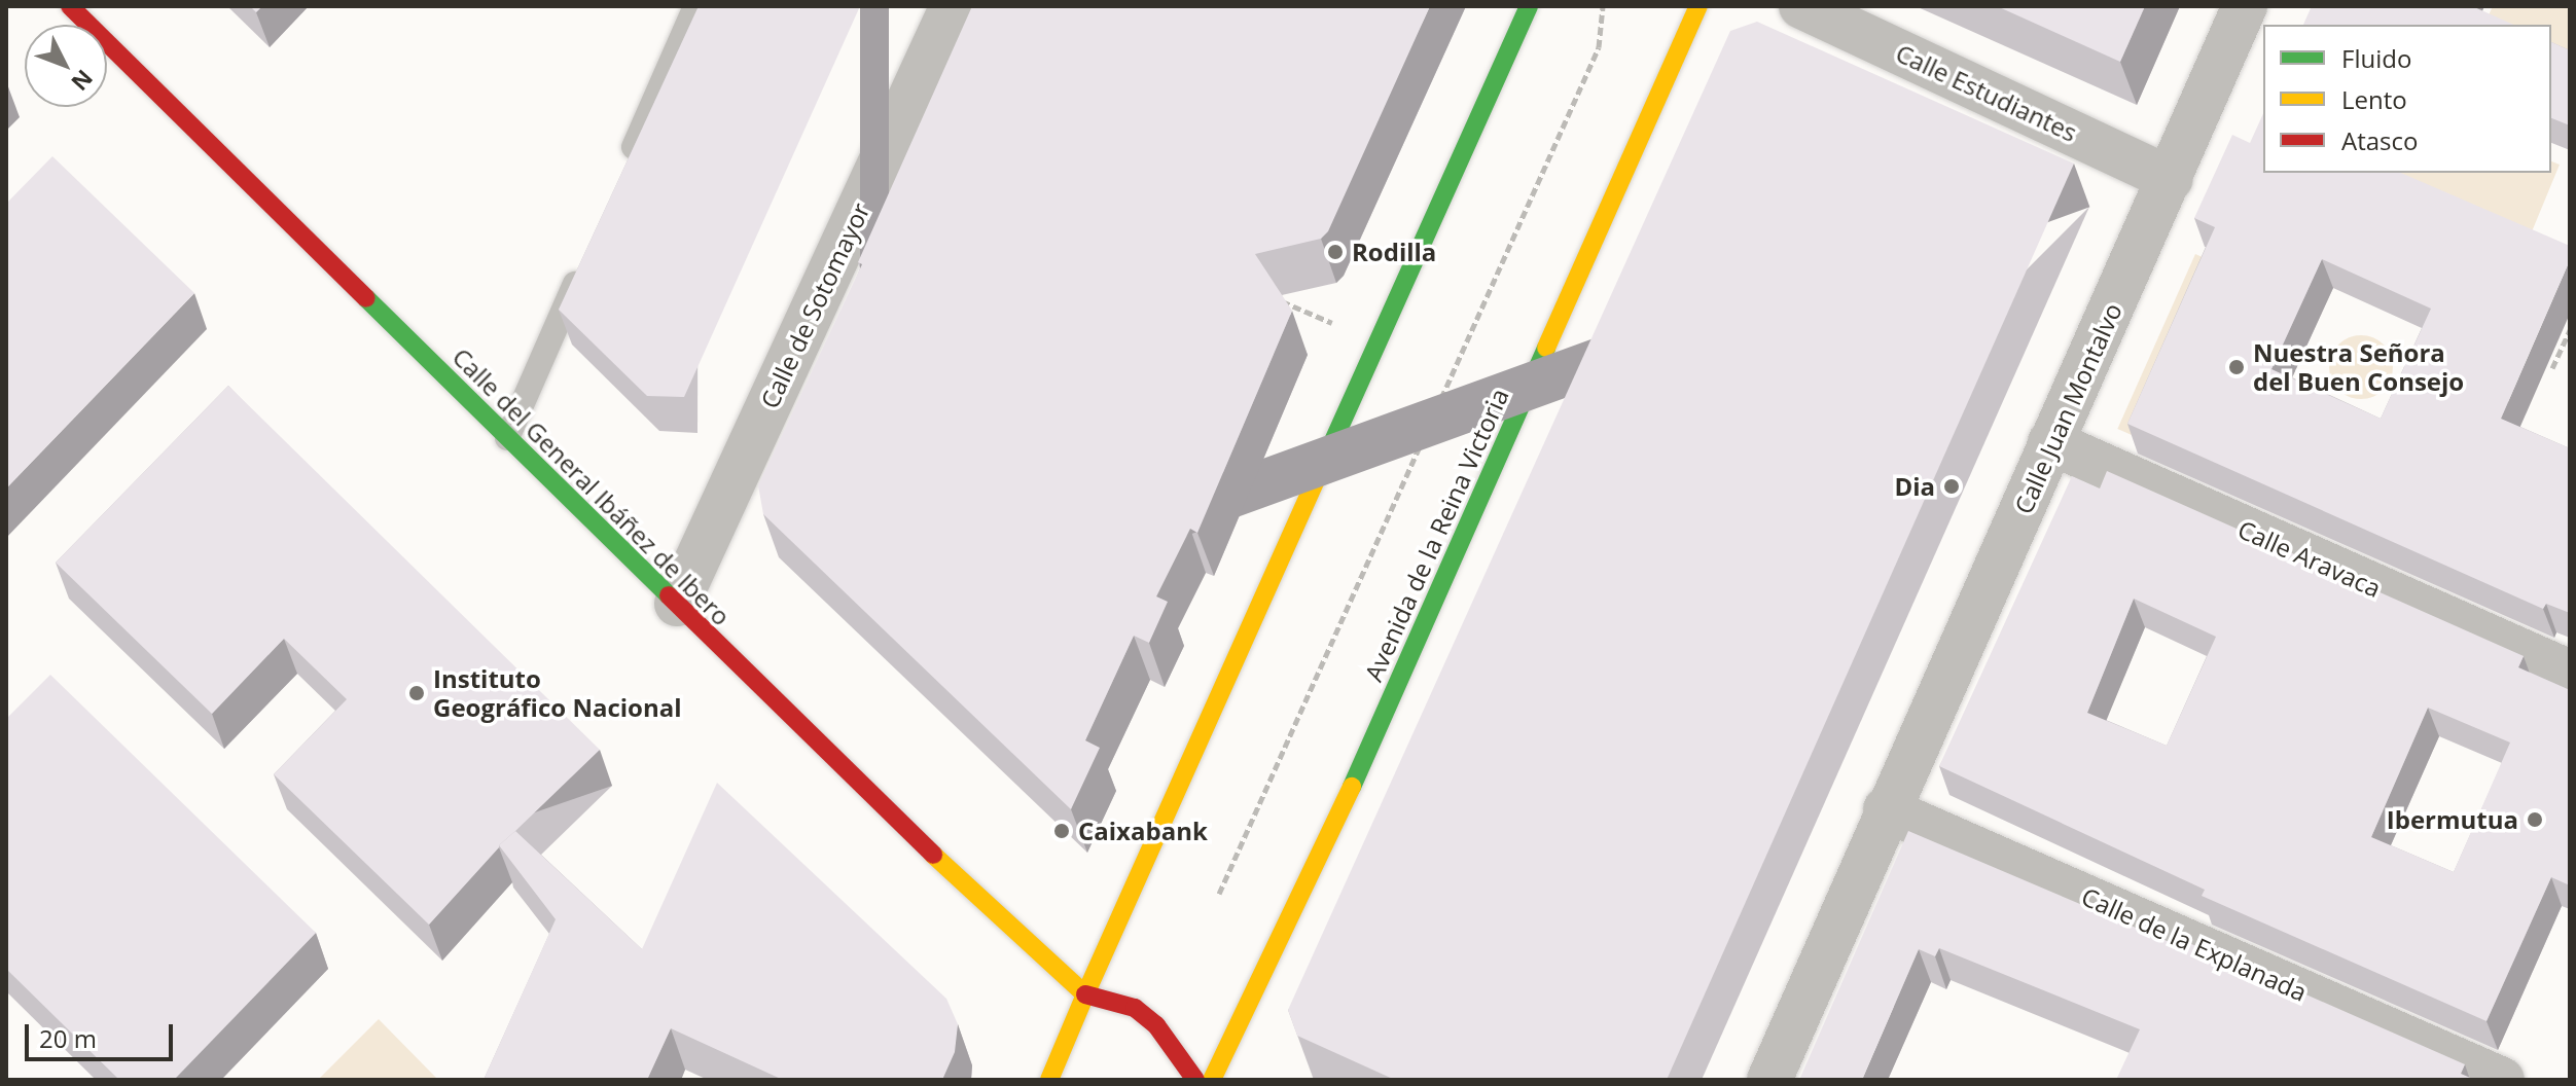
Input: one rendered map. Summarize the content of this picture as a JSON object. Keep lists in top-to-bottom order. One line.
{"streets":{"street":["Calle Estudiantes","Calle de Sotomayor","Calle Juan Montalvo","Calle del General Ibáñez de Ibero","Avenida de la Reina Victoria","Calle Aravaca","Calle de la Explanada"]},"crossings":[["Calle Estudiantes","Calle Juan Montalvo"],["Calle de Sotomayor","Calle del General Ibáñez de Ibero"],["Calle Juan Montalvo","Calle Aravaca"],["Calle Juan Montalvo","Calle de la Explanada"]],"places":["Rodilla","Nuestra Señora del Buen Consejo","Dia","Instituto Geográfico Nacional","Ibermutua","Caixabank"],"legend":["Fluido","Lento","Atasco"],"scale_bar":"20 m","north":"bottom right"}
